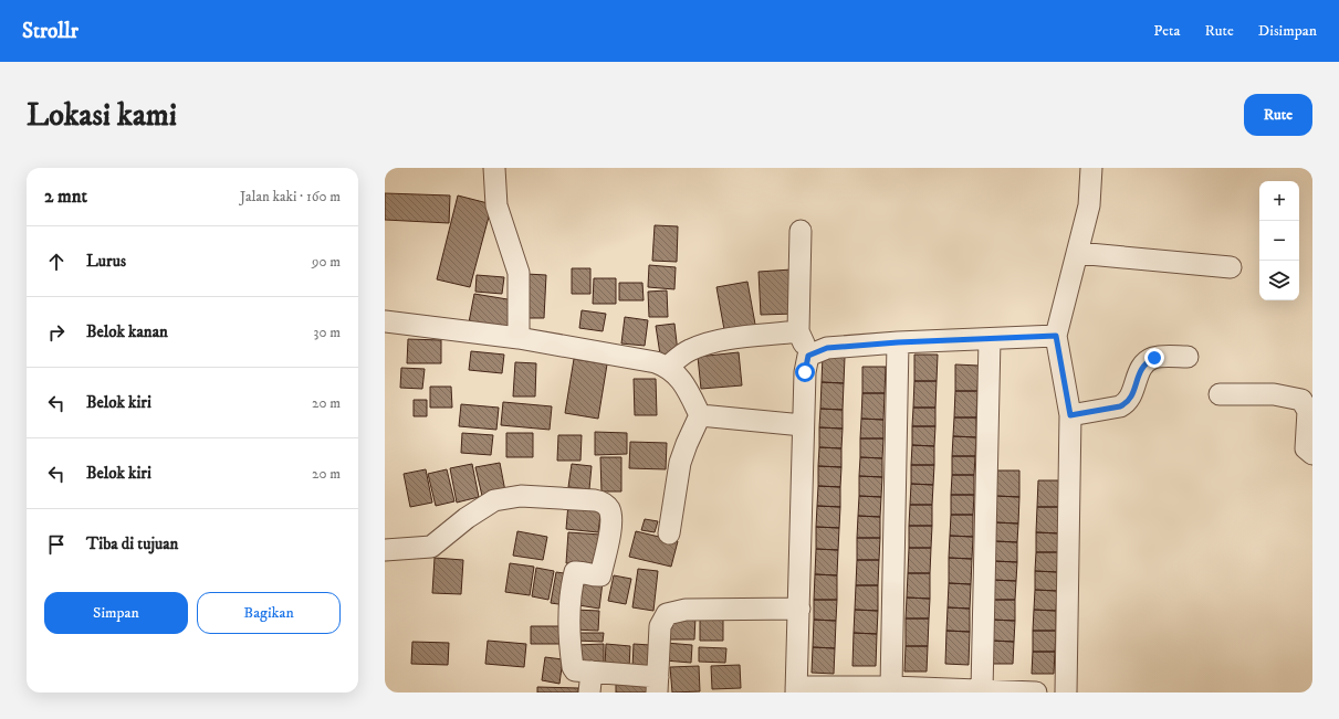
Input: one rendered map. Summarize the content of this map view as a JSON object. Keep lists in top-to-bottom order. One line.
{"page":{"header":"Strollr","nav":["Peta","Rute","Disimpan"],"buttons":["Rute",["Simpan","Bagikan"]],"title":"Lokasi kami","heading":["2 mnt","Jalan kaki · 160 m"],"map_buttons":["+","−"],"list":[["Lurus","90 m"],["Belok kanan","30 m"],["Belok kiri","20 m"],["Belok kiri","20 m"],"Tiba di tujuan"]}}
